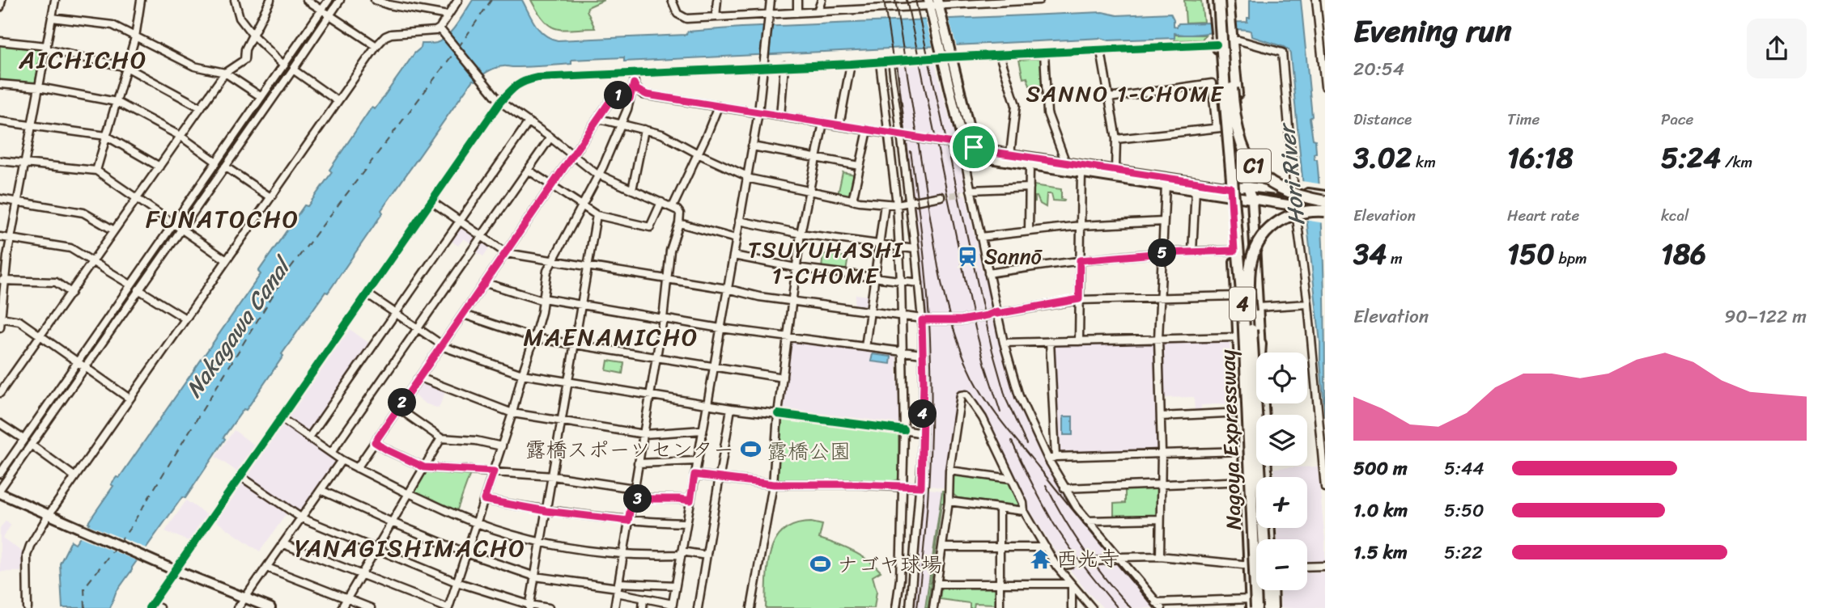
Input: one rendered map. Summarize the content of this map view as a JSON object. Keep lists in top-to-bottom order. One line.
{"streets":{"highway":["C1","4","Nagoya Expressway"]},"crossings":[["C1","Nagoya Expressway"]],"districts":["AICHICHO","SANNO 1-CHOME","FUNATOCHO","TSUYUHASHI 1-CHOME","MAENAMICHO","YANAGISHIMACHO"],"water":["Hori River","Nakagawa Canal"],"parks":["露橋公園"],"places":{"station":["Sannō"],"sports":["露橋スポーツセンター","ナゴヤ球場"],"temple":["西光寺"]},"page":{"heading":["Evening run","20:54"],"pins":["1","5","2","4","3"],"stats":[["Distance","3.02 km"],["Time","16:18"],["Pace","5:24 /km"],["Elevation","34 m"],["Heart rate","150 bpm"],["kcal","186"]],"chart":["Elevation","90–122 m"],"map_buttons":["+","−"],"list":[{"name":"500 m","note":"5:44"},{"name":"1.0 km","note":"5:50"},{"name":"1.5 km","note":"5:22"}]}}
